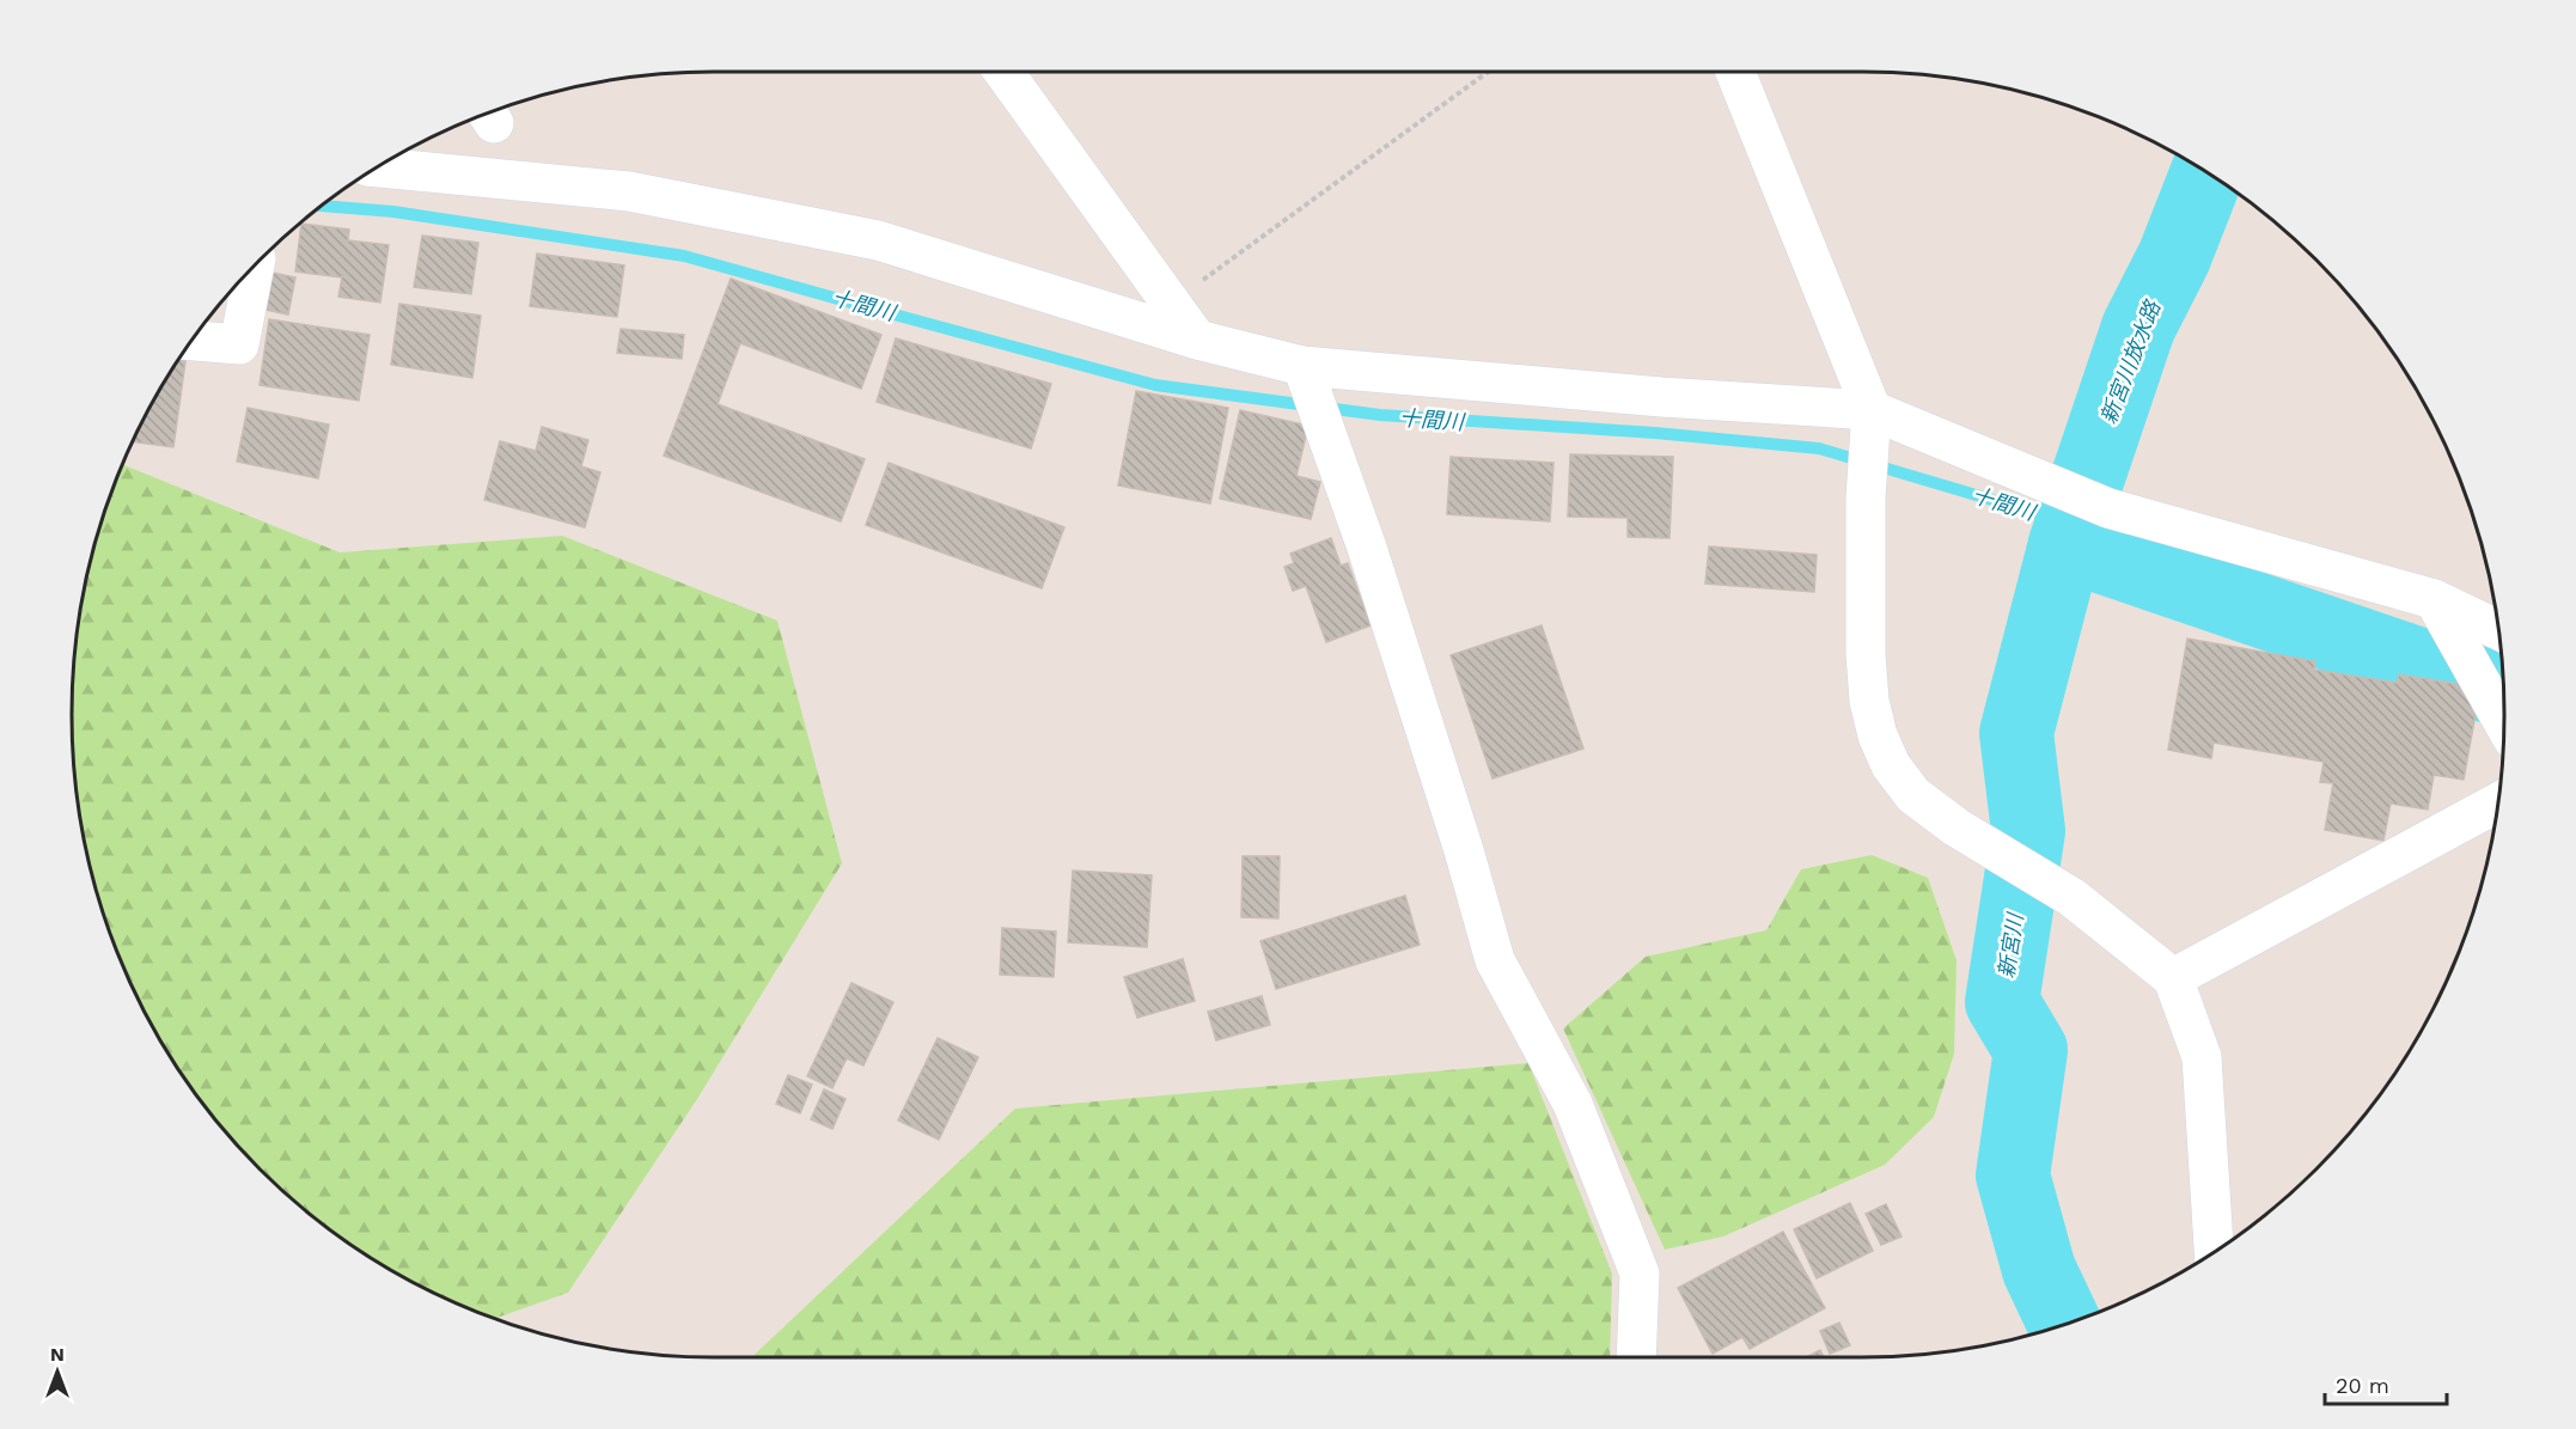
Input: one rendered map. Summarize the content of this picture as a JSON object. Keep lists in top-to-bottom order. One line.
{"water":["十間川","新宮川放水路","新宮川"],"scale_bar":"20 m","north":"top"}
